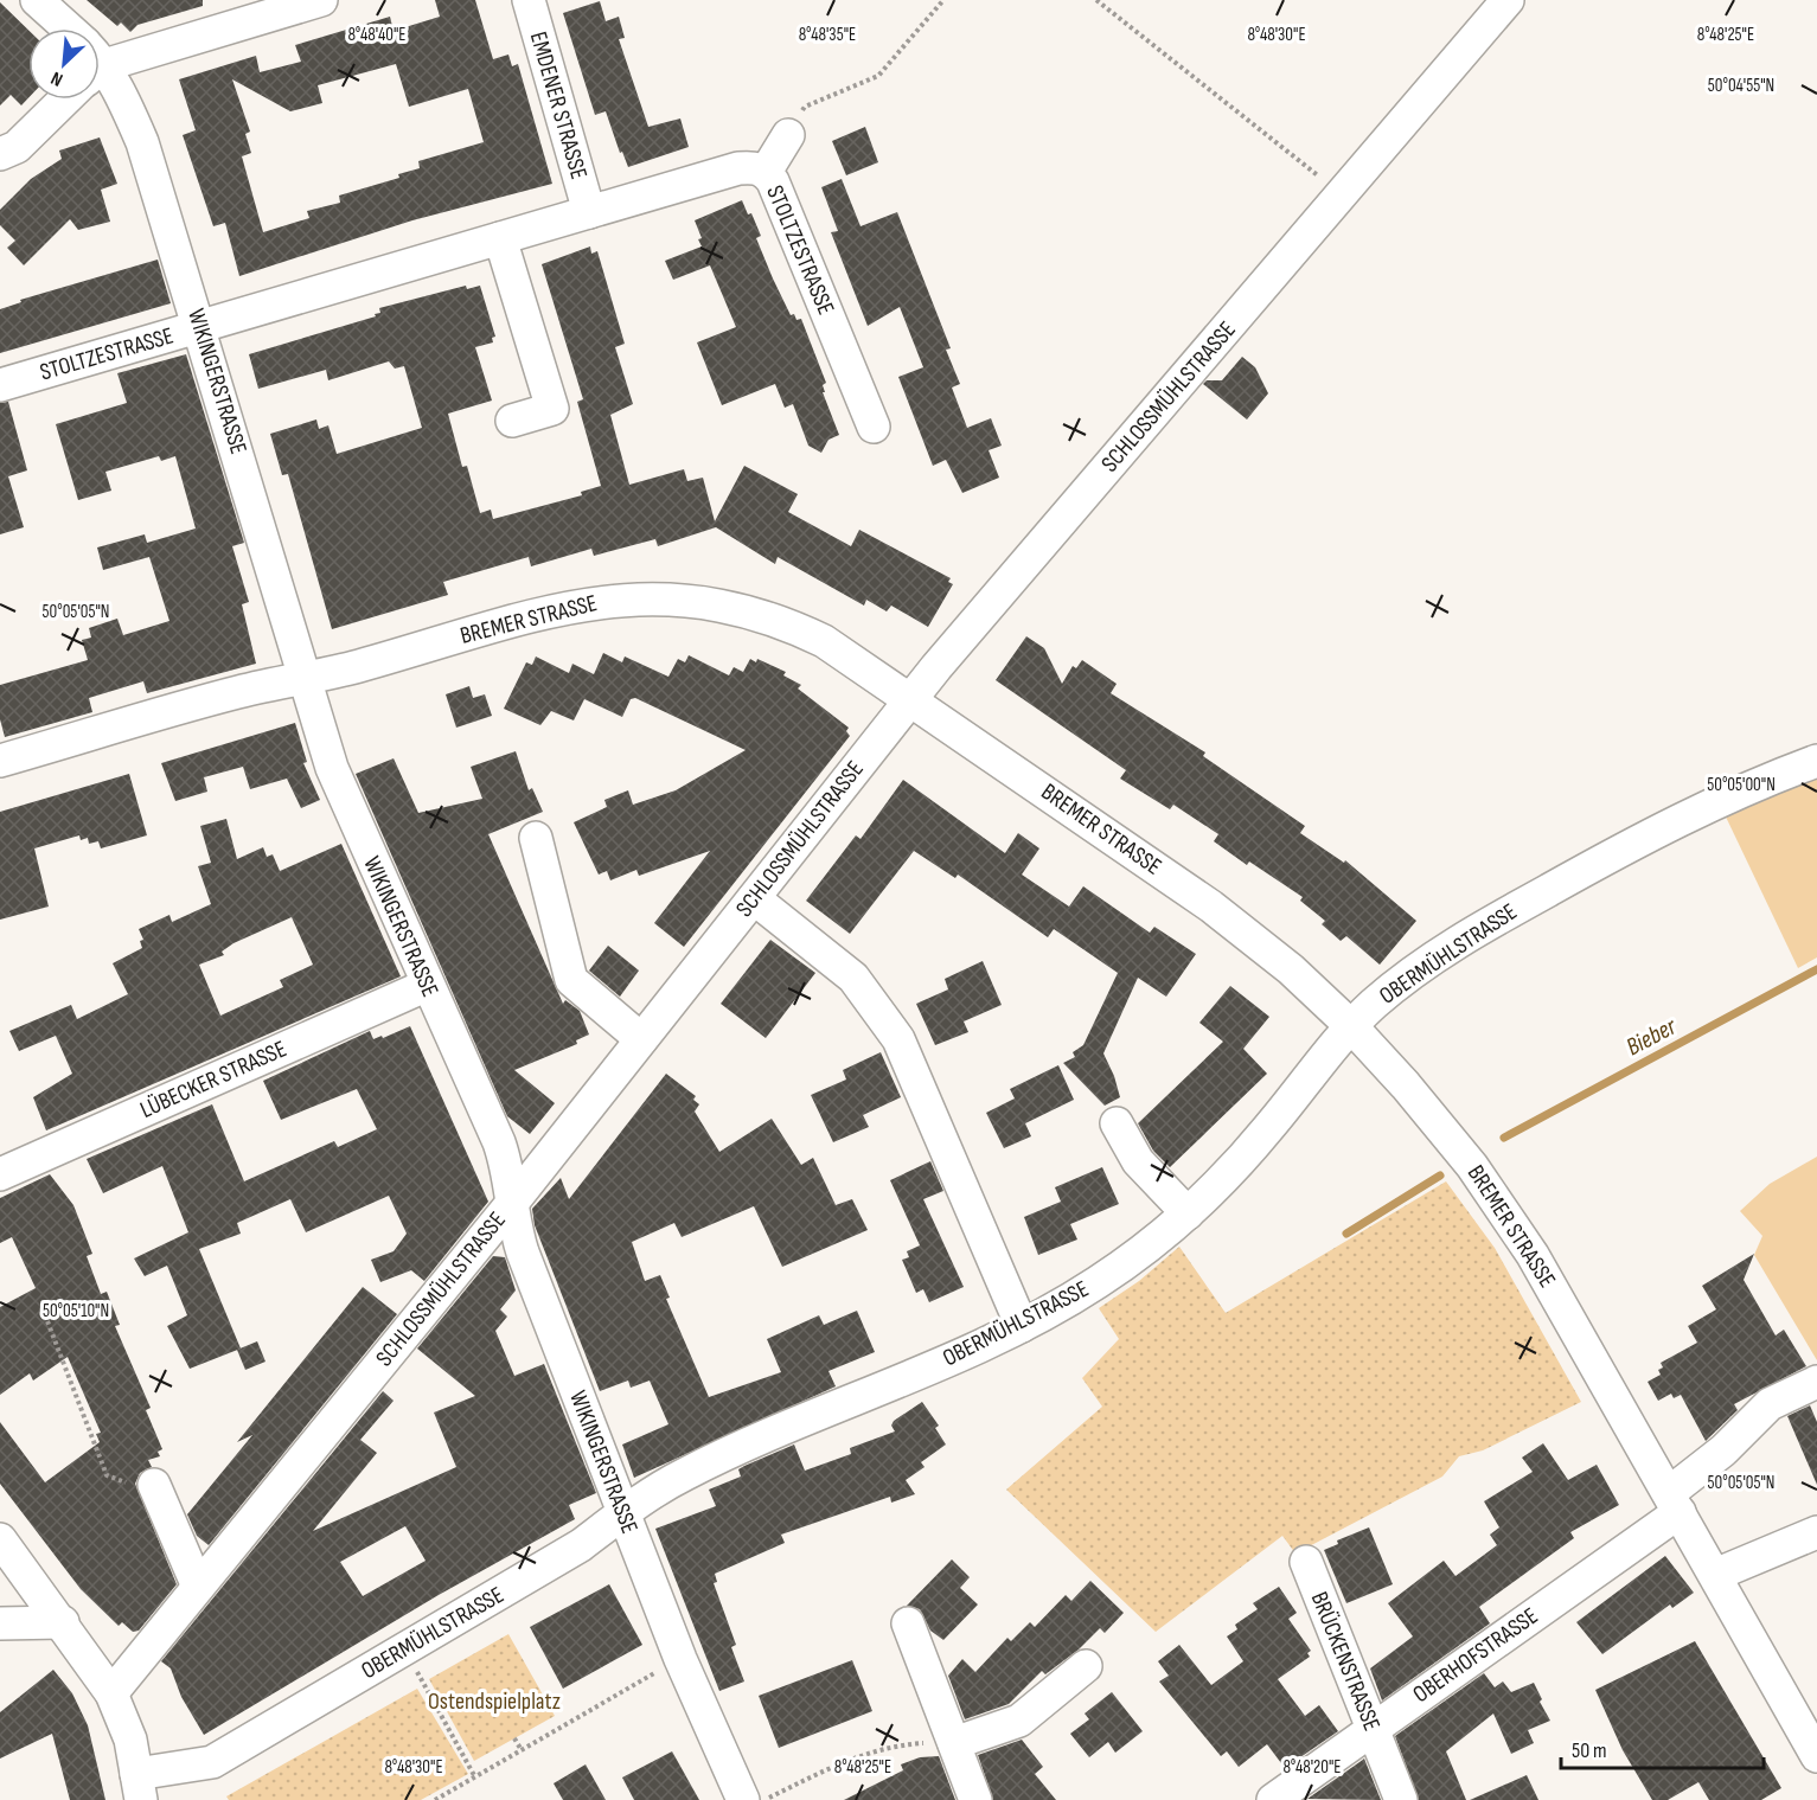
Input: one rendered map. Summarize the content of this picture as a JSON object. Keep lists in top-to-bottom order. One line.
{"streets":{"street":["EMDENER STRASSE","STOLTZESTRASSE","WIKINGERSTRASSE","SCHLOSSMÜHLSTRASSE","BREMER STRASSE","OBERMÜHLSTRASSE","LÜBECKER STRASSE","OBERHOFSTRASSE","BRÜCKENSTRASSE"]},"crossings":[["EMDENER STRASSE","STOLTZESTRASSE"],["STOLTZESTRASSE","WIKINGERSTRASSE"],["WIKINGERSTRASSE","SCHLOSSMÜHLSTRASSE"],["WIKINGERSTRASSE","BREMER STRASSE"],["WIKINGERSTRASSE","OBERMÜHLSTRASSE"],["WIKINGERSTRASSE","LÜBECKER STRASSE"],["SCHLOSSMÜHLSTRASSE","BREMER STRASSE"],["BREMER STRASSE","OBERMÜHLSTRASSE"],["BREMER STRASSE","OBERHOFSTRASSE"],["OBERHOFSTRASSE","BRÜCKENSTRASSE"]],"water":["Bieber"],"parks":["Ostendspielplatz"],"scale_bar":"50 m","north":"bottom left","coordinates":["8°48'40\"E","8°48'35\"E","8°48'30\"E","8°48'25\"E","50°04'55\"N","50°05'05\"N","50°05'00\"N","50°05'10\"N","8°48'20\"E"]}
